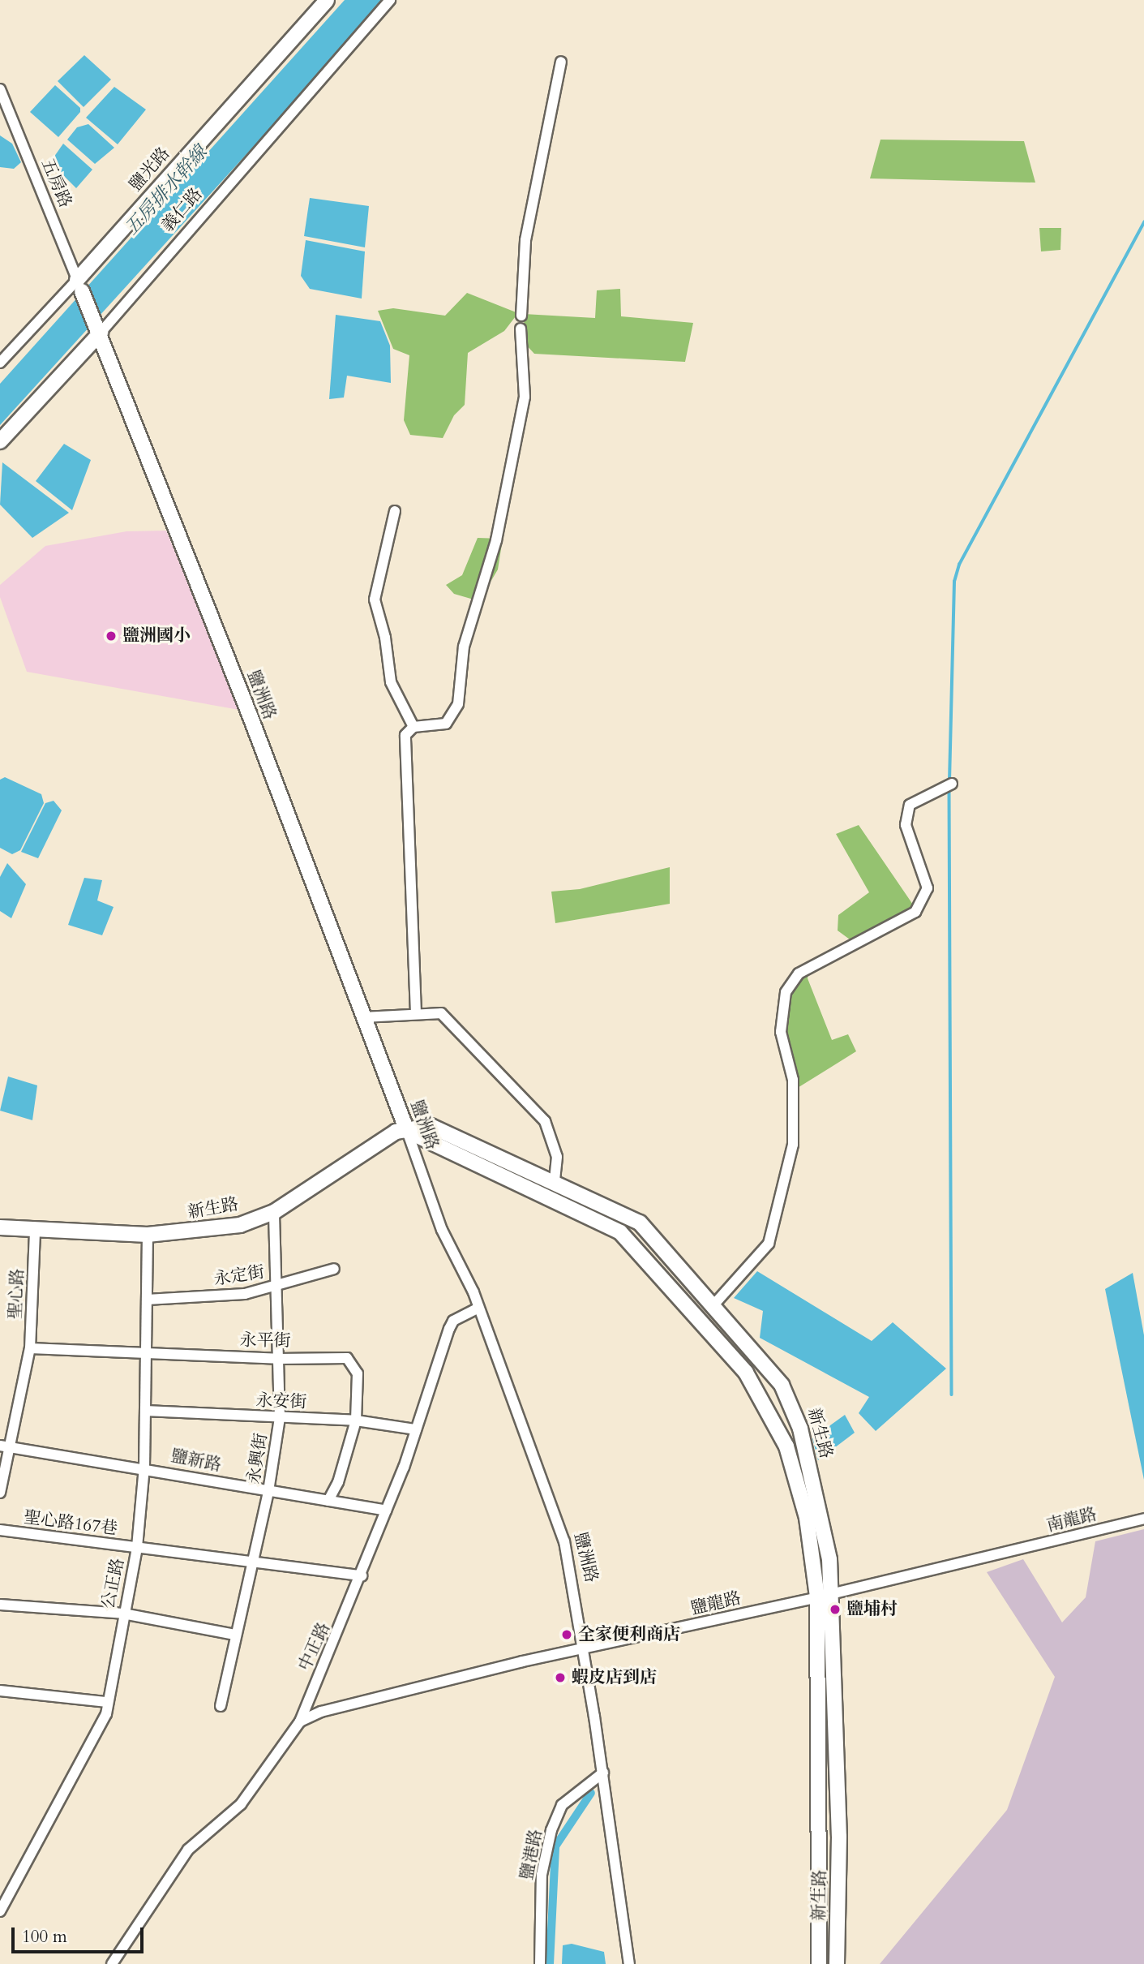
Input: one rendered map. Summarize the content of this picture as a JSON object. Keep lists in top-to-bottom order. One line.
{"streets":{"street":["鹽光路","五房路","義仁路","鹽洲路","新生路","永定街","聖心路","永平街","永安街","永興街","鹽新路","南龍路","聖心路167巷","公正路","鹽龍路","中正路","鹽港路"]},"crossings":[["鹽光路","五房路"],["鹽光路","鹽洲路"],["五房路","鹽洲路"],["義仁路","鹽洲路"],["鹽洲路","新生路"],["鹽洲路","鹽龍路"],["鹽洲路","中正路"],["鹽洲路","鹽港路"],["新生路","聖心路"],["新生路","永興街"],["新生路","公正路"],["新生路","鹽龍路"],["永定街","永興街"],["永定街","公正路"],["聖心路","永平街"],["聖心路","鹽新路"],["永平街","永安街"],["永平街","永興街"],["永平街","鹽新路"],["永平街","公正路"],["永安街","永興街"],["永安街","公正路"],["永安街","中正路"],["永興街","鹽新路"],["永興街","聖心路167巷"],["鹽新路","公正路"],["鹽新路","中正路"],["南龍路","鹽龍路"],["聖心路167巷","公正路"],["聖心路167巷","中正路"],["鹽龍路","中正路"]],"water":["五房排水幹線"],"places":["鹽洲國小","鹽埔村","全家便利商店","蝦皮店到店"],"scale_bar":"100 m"}
